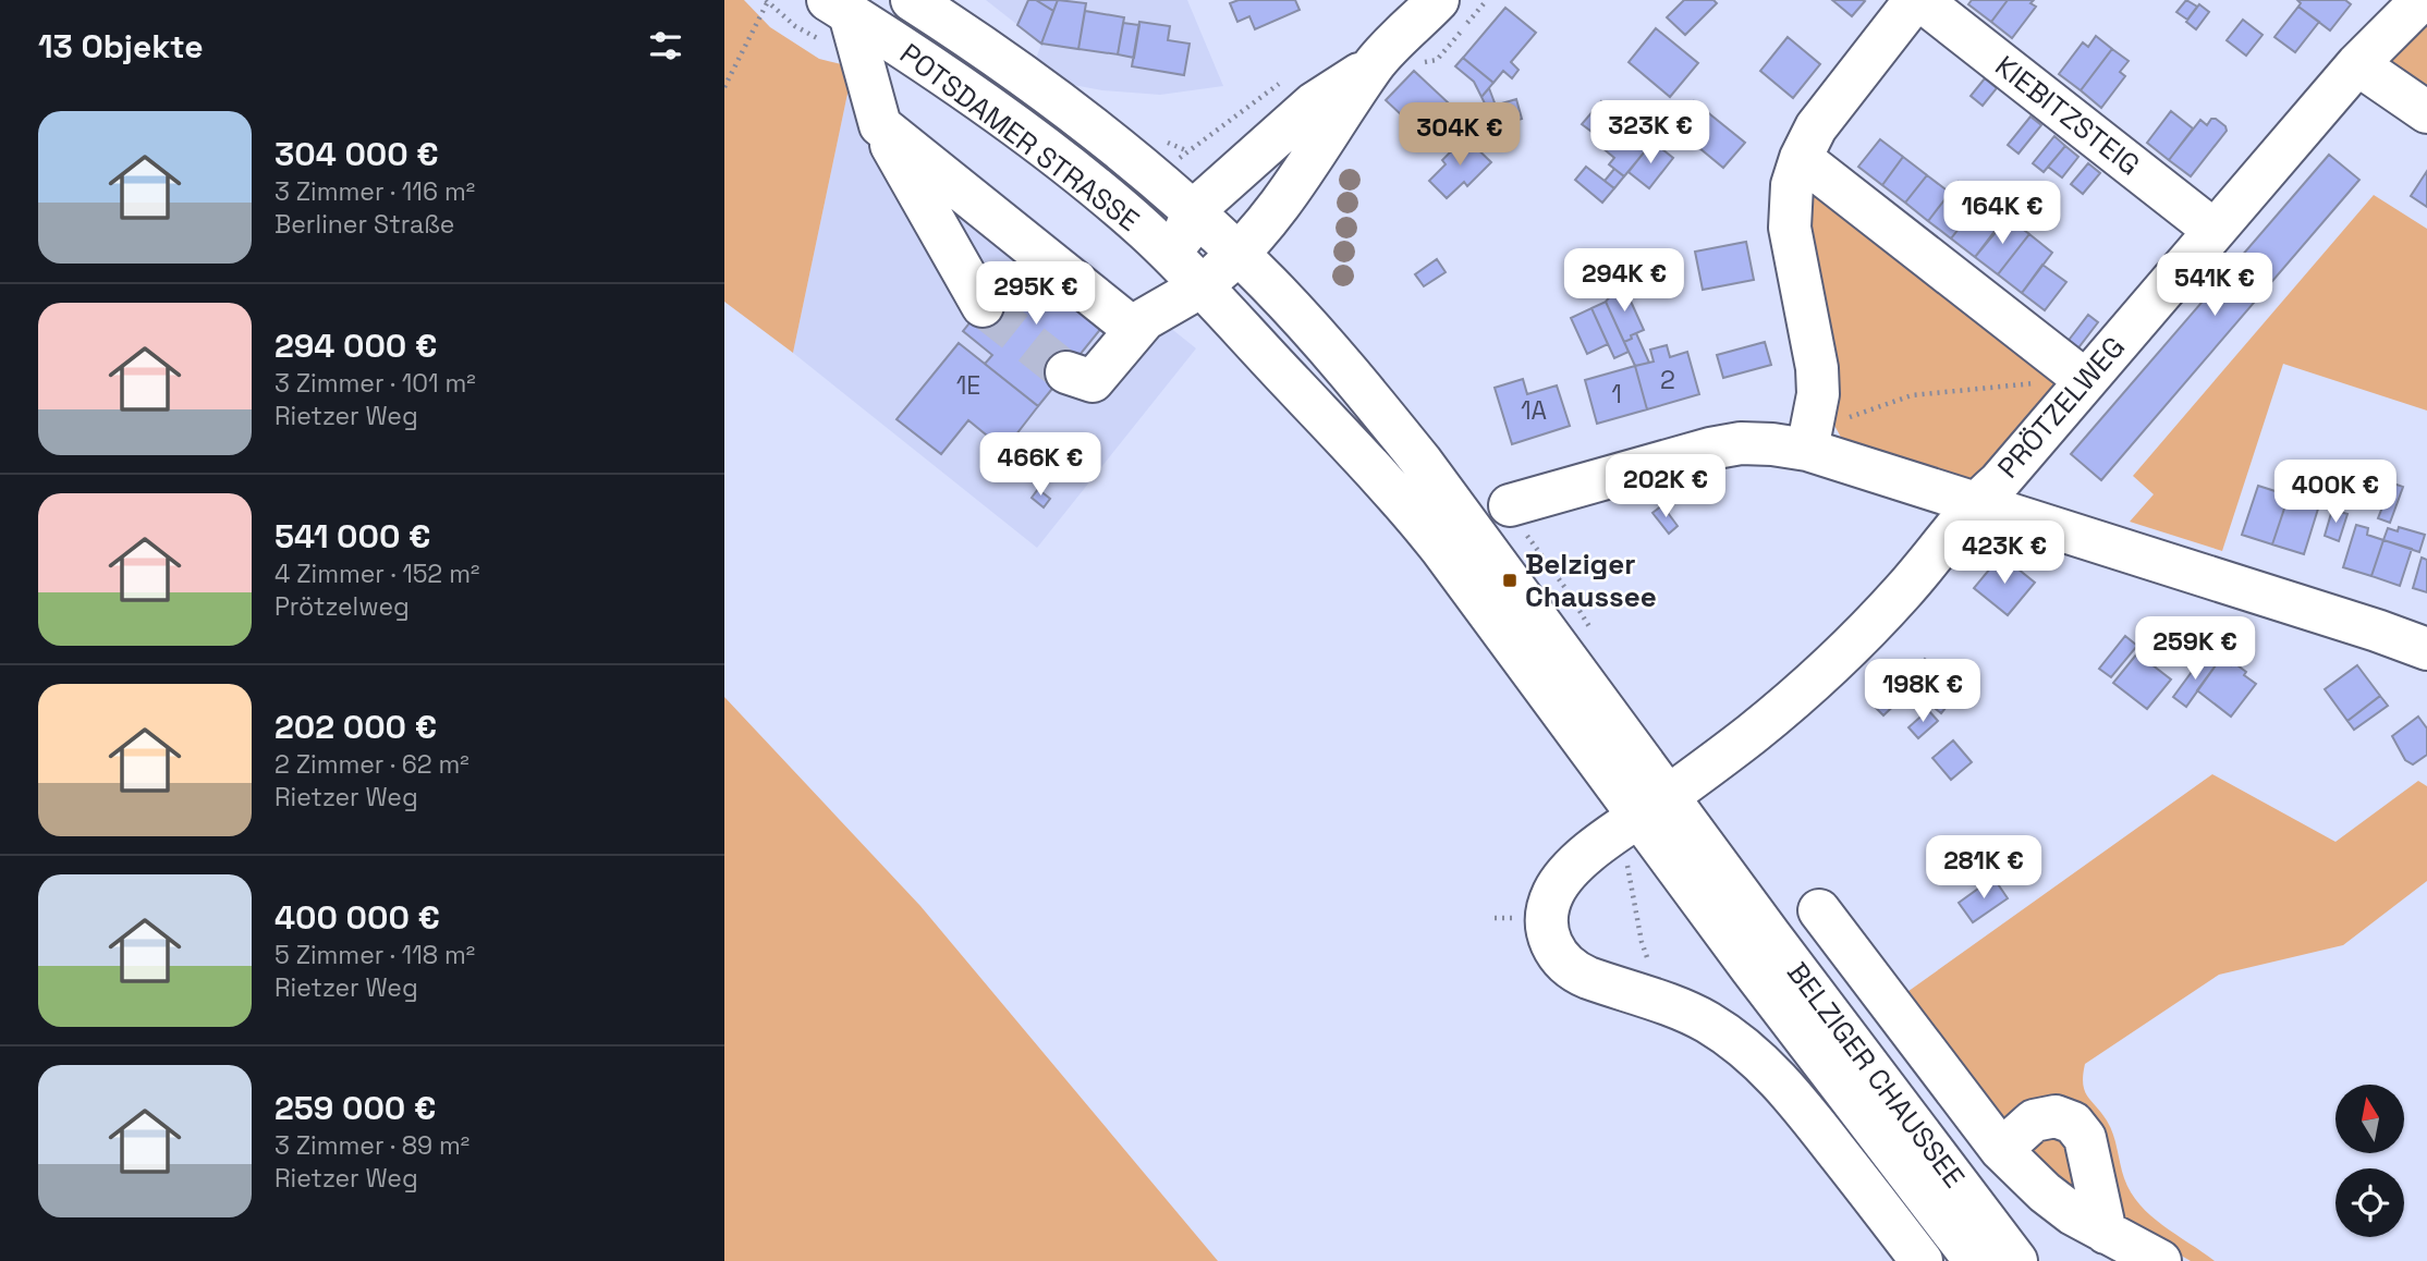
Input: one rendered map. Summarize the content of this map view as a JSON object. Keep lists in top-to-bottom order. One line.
{"streets":{"street":["KIEBITZSTEIG","POTSDAMER STRASSE","PRÖTZELWEG","BELZIGER CHAUSSEE"]},"crossings":[["KIEBITZSTEIG","PRÖTZELWEG"],["POTSDAMER STRASSE","BELZIGER CHAUSSEE"],["PRÖTZELWEG","BELZIGER CHAUSSEE"]],"places":{"transit":["Belziger Chaussee"]},"house_numbers":["2","1E","1","1A"],"north":"top","page":{"heading":"13 Objekte","list":[{"name":"304 000 €","note":"3 Zimmer · 116 m² · Berliner Straße"},{"name":"294 000 €","note":"3 Zimmer · 101 m² · Rietzer Weg"},{"name":"541 000 €","note":"4 Zimmer · 152 m² · Prötzelweg"},{"name":"202 000 €","note":"2 Zimmer · 62 m² · Rietzer Weg"},{"name":"400 000 €","note":"5 Zimmer · 118 m² · Rietzer Weg"},{"name":"259 000 €","note":"3 Zimmer · 89 m² · Rietzer Weg"}],"price":["323K €","304K €","164K €","294K €","541K €","295K €","466K €","202K €","400K €","423K €","259K €","198K €","281K €"]}}
